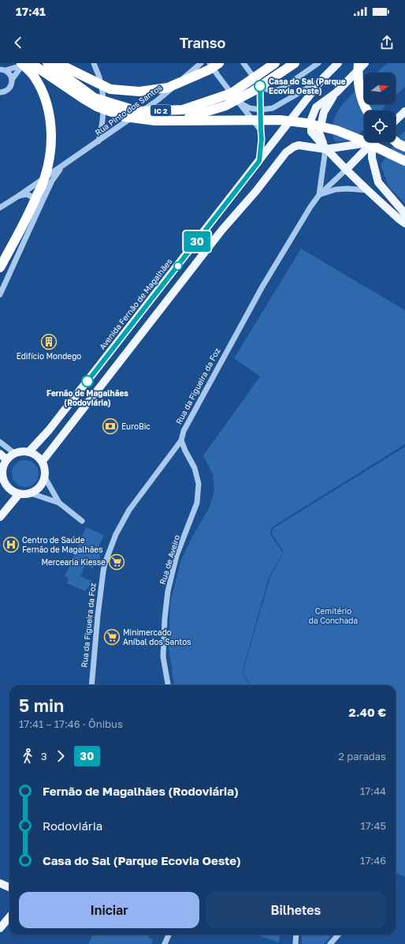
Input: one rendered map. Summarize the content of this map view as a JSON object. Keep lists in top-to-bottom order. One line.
{"streets":{"highway":["IC 2"],"main road":["Avenida Fernão de Magalhães","Rua da Figueira da Foz"],"street":["Rua Pinto dos Santos","Rua de Aveiro"]},"crossings":[["Rua da Figueira da Foz","Rua de Aveiro"]],"parks":["Cemitério da Conchada"],"places":{"other":["Casa do Sal (Parque Ecovia Oeste)","Fernão de Magalhães (Rodoviária)"],"building":["Edifício Mondego"],"bank":["EuroBic"],"hospital":["Centro de Saúde Fernão de Magalhães"],"supermarket":["Mercearia Kiesse","Minimercado Aníbal dos Santos"]},"lines":["bus line 30"],"north":"right","page":{"status":"17:41","header":"Transo","on_map":"30","heading":["5 min","17:41 – 17:46 · Ônibus","2.40 €"],"legs":["3","30","2 paradas"],"list":[{"name":"Fernão de Magalhães (Rodoviária)","value":"17:44"},{"name":"Rodoviária","value":"17:45"},{"name":"Casa do Sal (Parque Ecovia Oeste)","value":"17:46"}],"buttons":["Iniciar","Bilhetes"]}}
